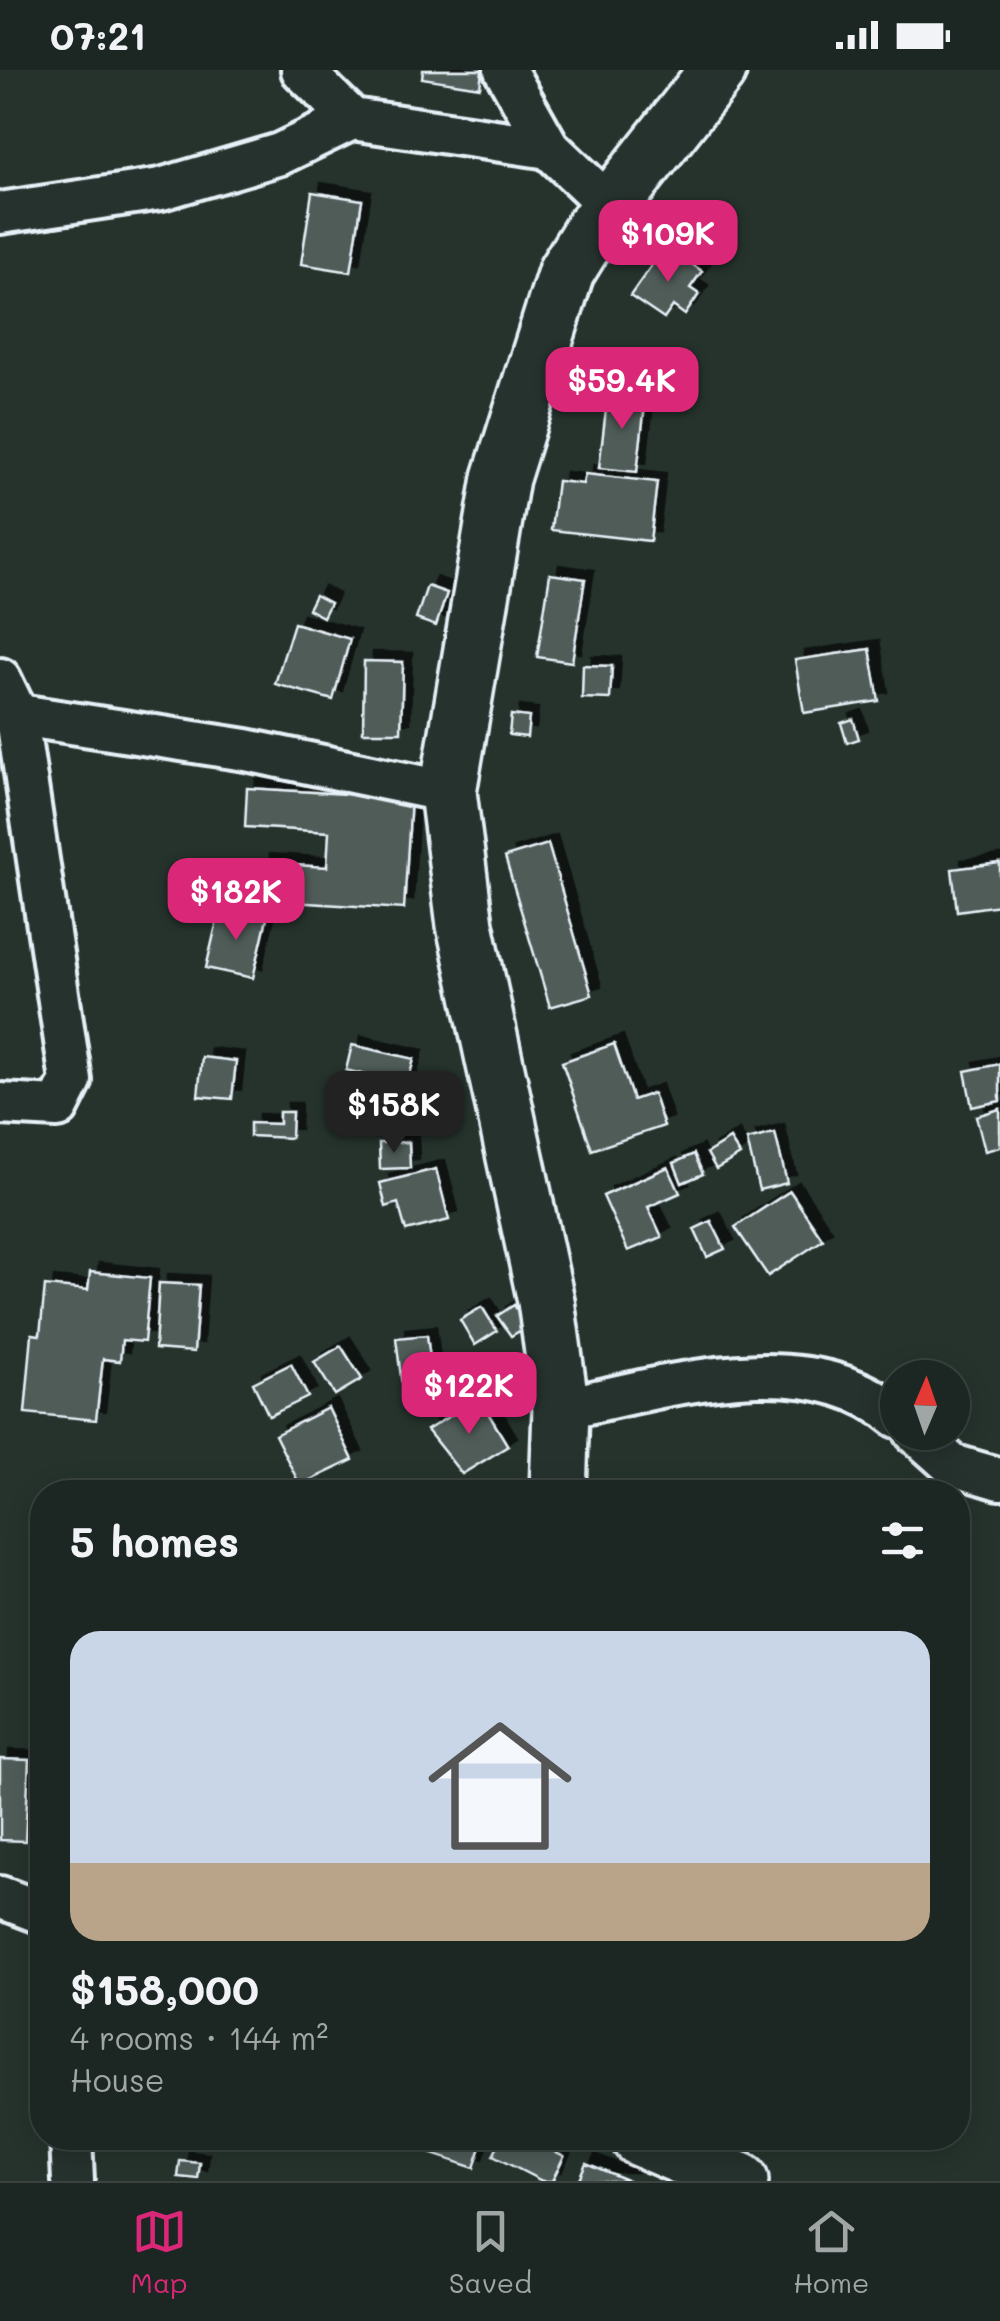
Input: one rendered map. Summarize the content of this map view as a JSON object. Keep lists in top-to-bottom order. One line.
{"north":"top","page":{"status":"07:21","price":["$109K","$59.4K","$182K","$158K","$122K"],"heading":"5 homes","list":[{"name":"$158,000","note":"4 rooms · 144 m² · House"}],"tabs":["Map","Saved","Home"]}}
